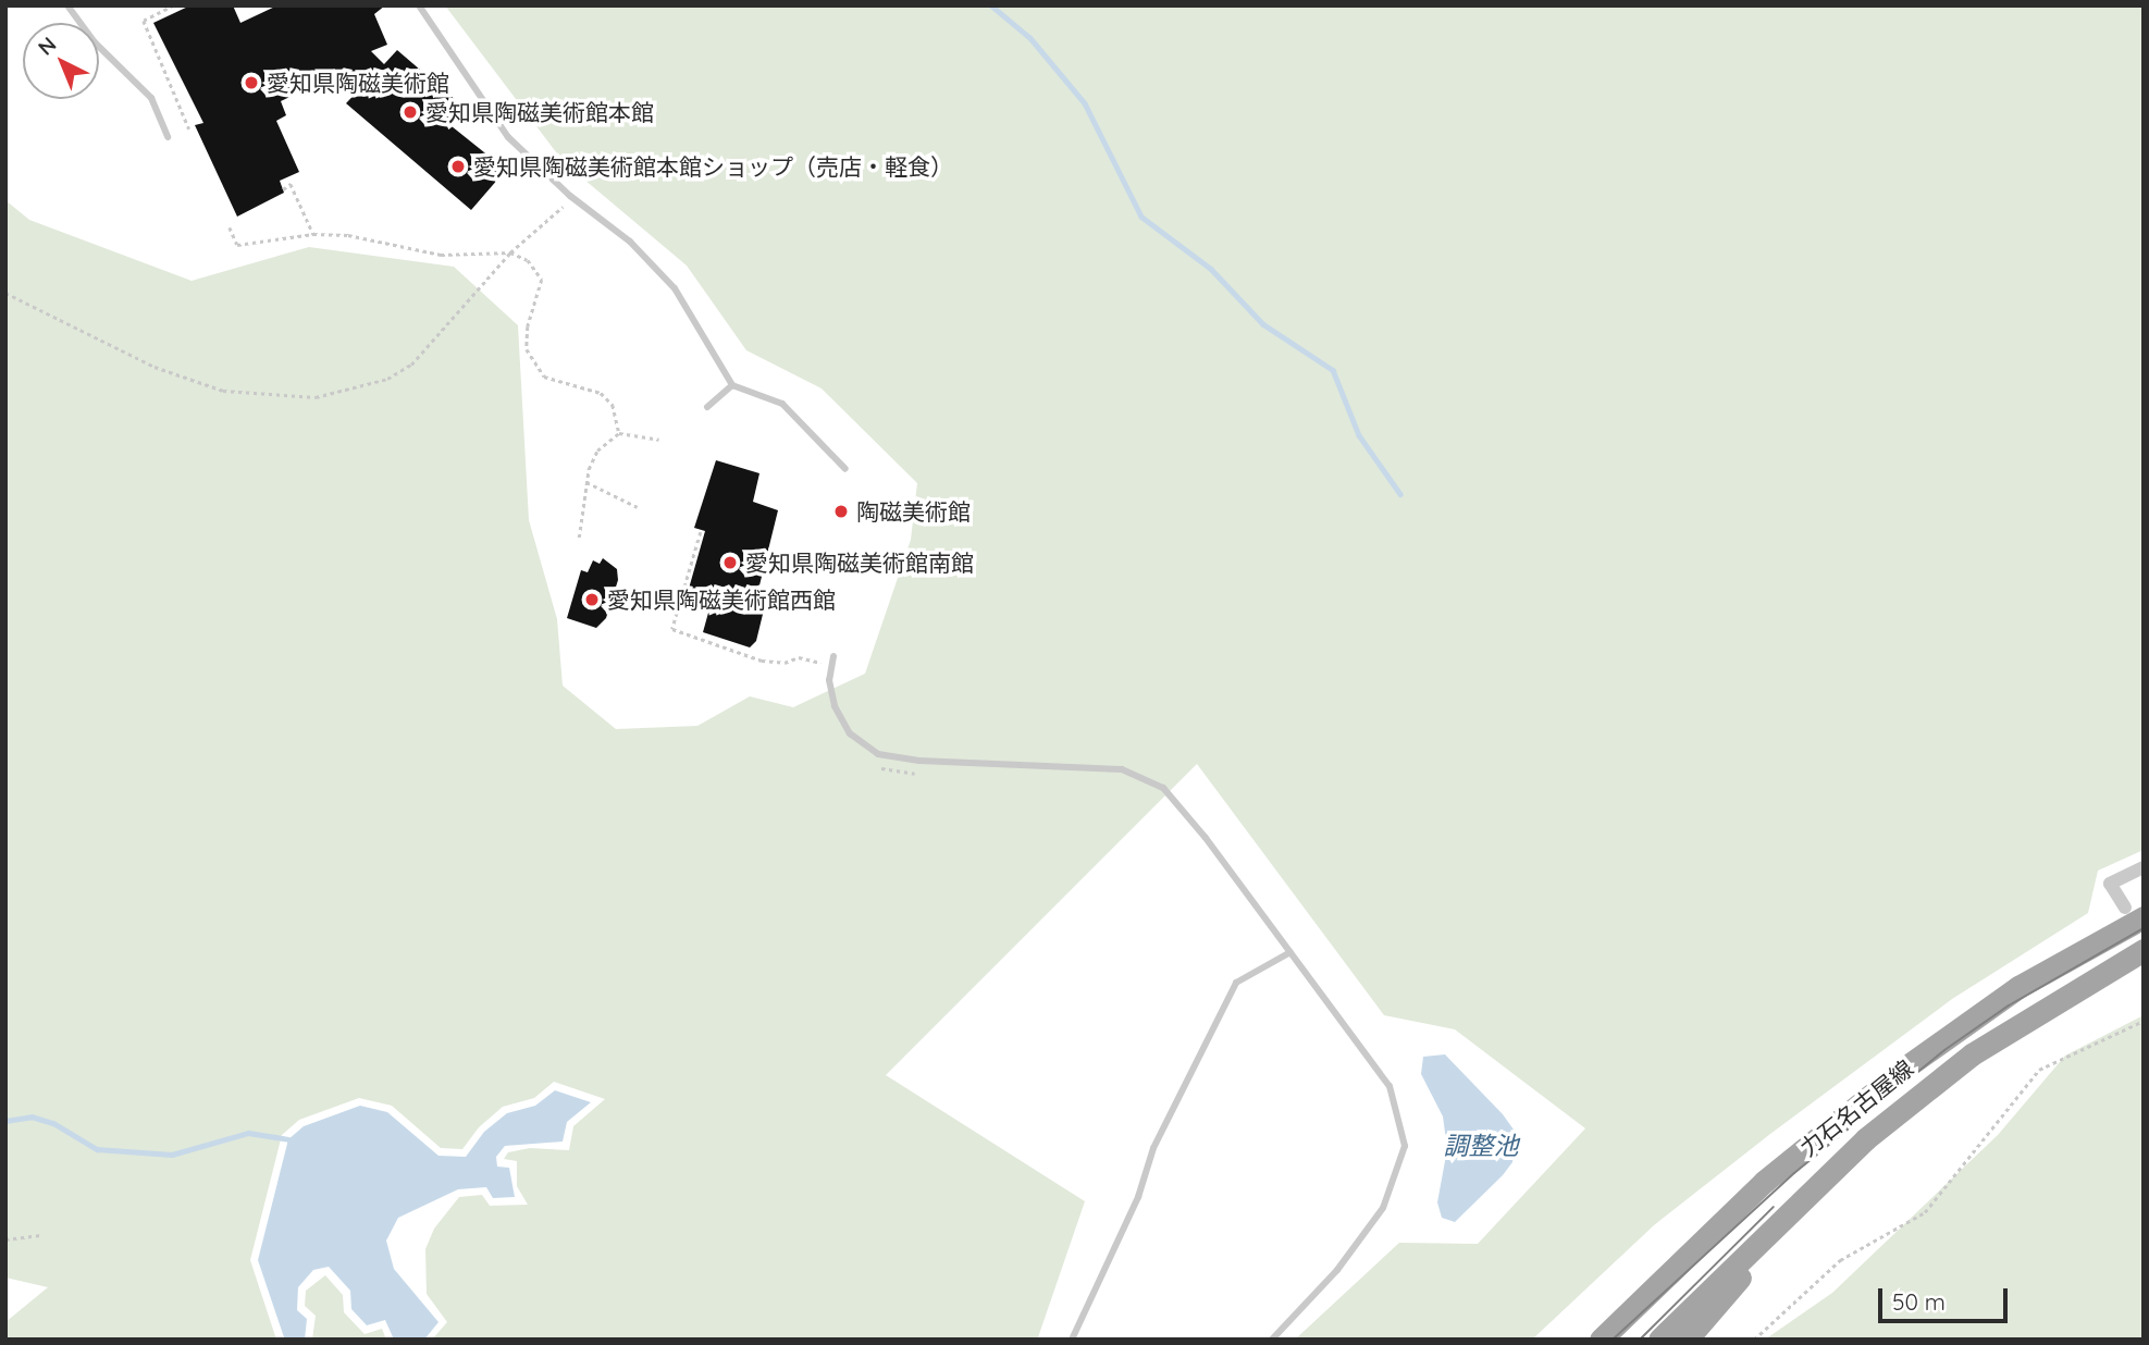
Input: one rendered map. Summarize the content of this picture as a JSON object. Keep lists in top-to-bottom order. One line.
{"streets":{"main road":["力石名古屋線"]},"water":["調整池"],"places":["愛知県陶磁美術館","愛知県陶磁美術館本館","愛知県陶磁美術館本館ショップ（売店・軽食）","陶磁美術館","愛知県陶磁美術館南館","愛知県陶磁美術館西館"],"scale_bar":"50 m","north":"top left"}
